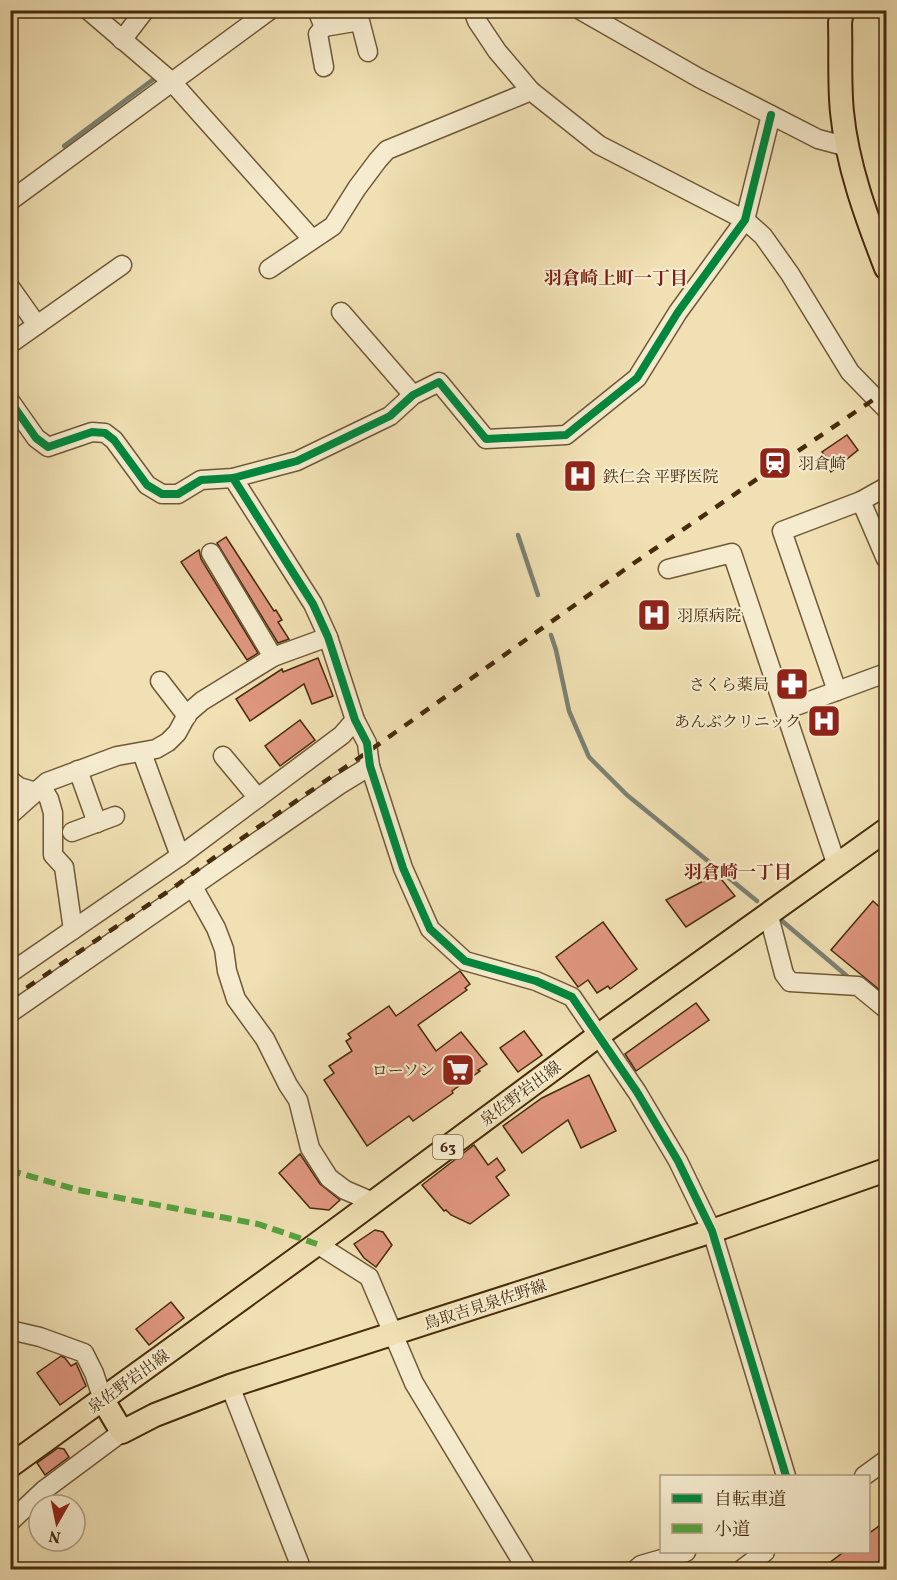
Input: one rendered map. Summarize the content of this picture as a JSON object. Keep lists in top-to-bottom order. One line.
{"streets":{"main road":["泉佐野岩出線","63","鳥取吉見泉佐野線"]},"districts":["羽倉崎上町一丁目","羽倉崎一丁目"],"places":{"station":["羽倉崎"],"hospital":["鉄仁会 平野医院","羽原病院","あんぶクリニック"],"pharmacy":["さくら薬局"],"supermarket":["ローソン"]},"legend":["自転車道","小道"],"north":"bottom"}
